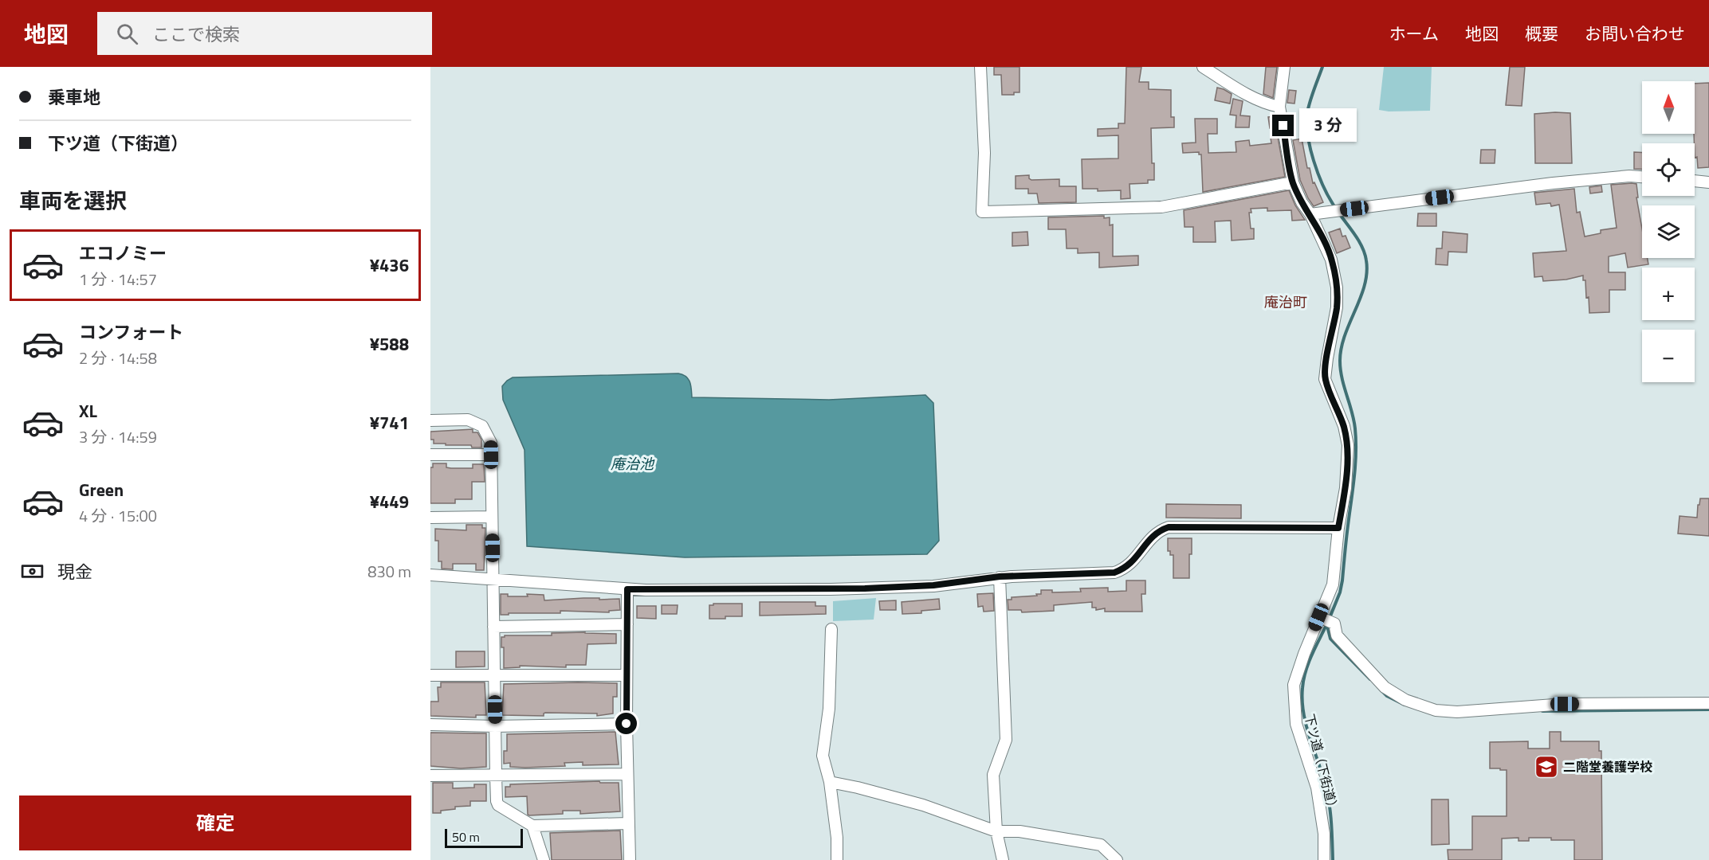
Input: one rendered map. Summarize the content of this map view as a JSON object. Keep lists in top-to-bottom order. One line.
{"streets":{"street":["下ツ道（下街道）"]},"districts":["庵治町"],"water":["庵治池"],"places":{"school or university":["二階堂養護学校"]},"scale_bar":"50 m","north":"top","page":{"header":"地図","search":"ここで検索","nav":["ホーム","地図","概要","お問い合わせ"],"banner":["乗車地","下ツ道（下街道）"],"map_buttons":["+","−"],"bubble":"3 分","heading":"車両を選択","list":[{"name":"エコノミー","note":"1 分 · 14:57","value":"¥436"},{"name":"コンフォート","note":"2 分 · 14:58","value":"¥588"},{"name":"XL","note":"3 分 · 14:59","value":"¥741"},{"name":"Green","note":"4 分 · 15:00","value":"¥449"}],"pay":["現金","830 m"],"buttons":"確定","scale":"50 m"}}
